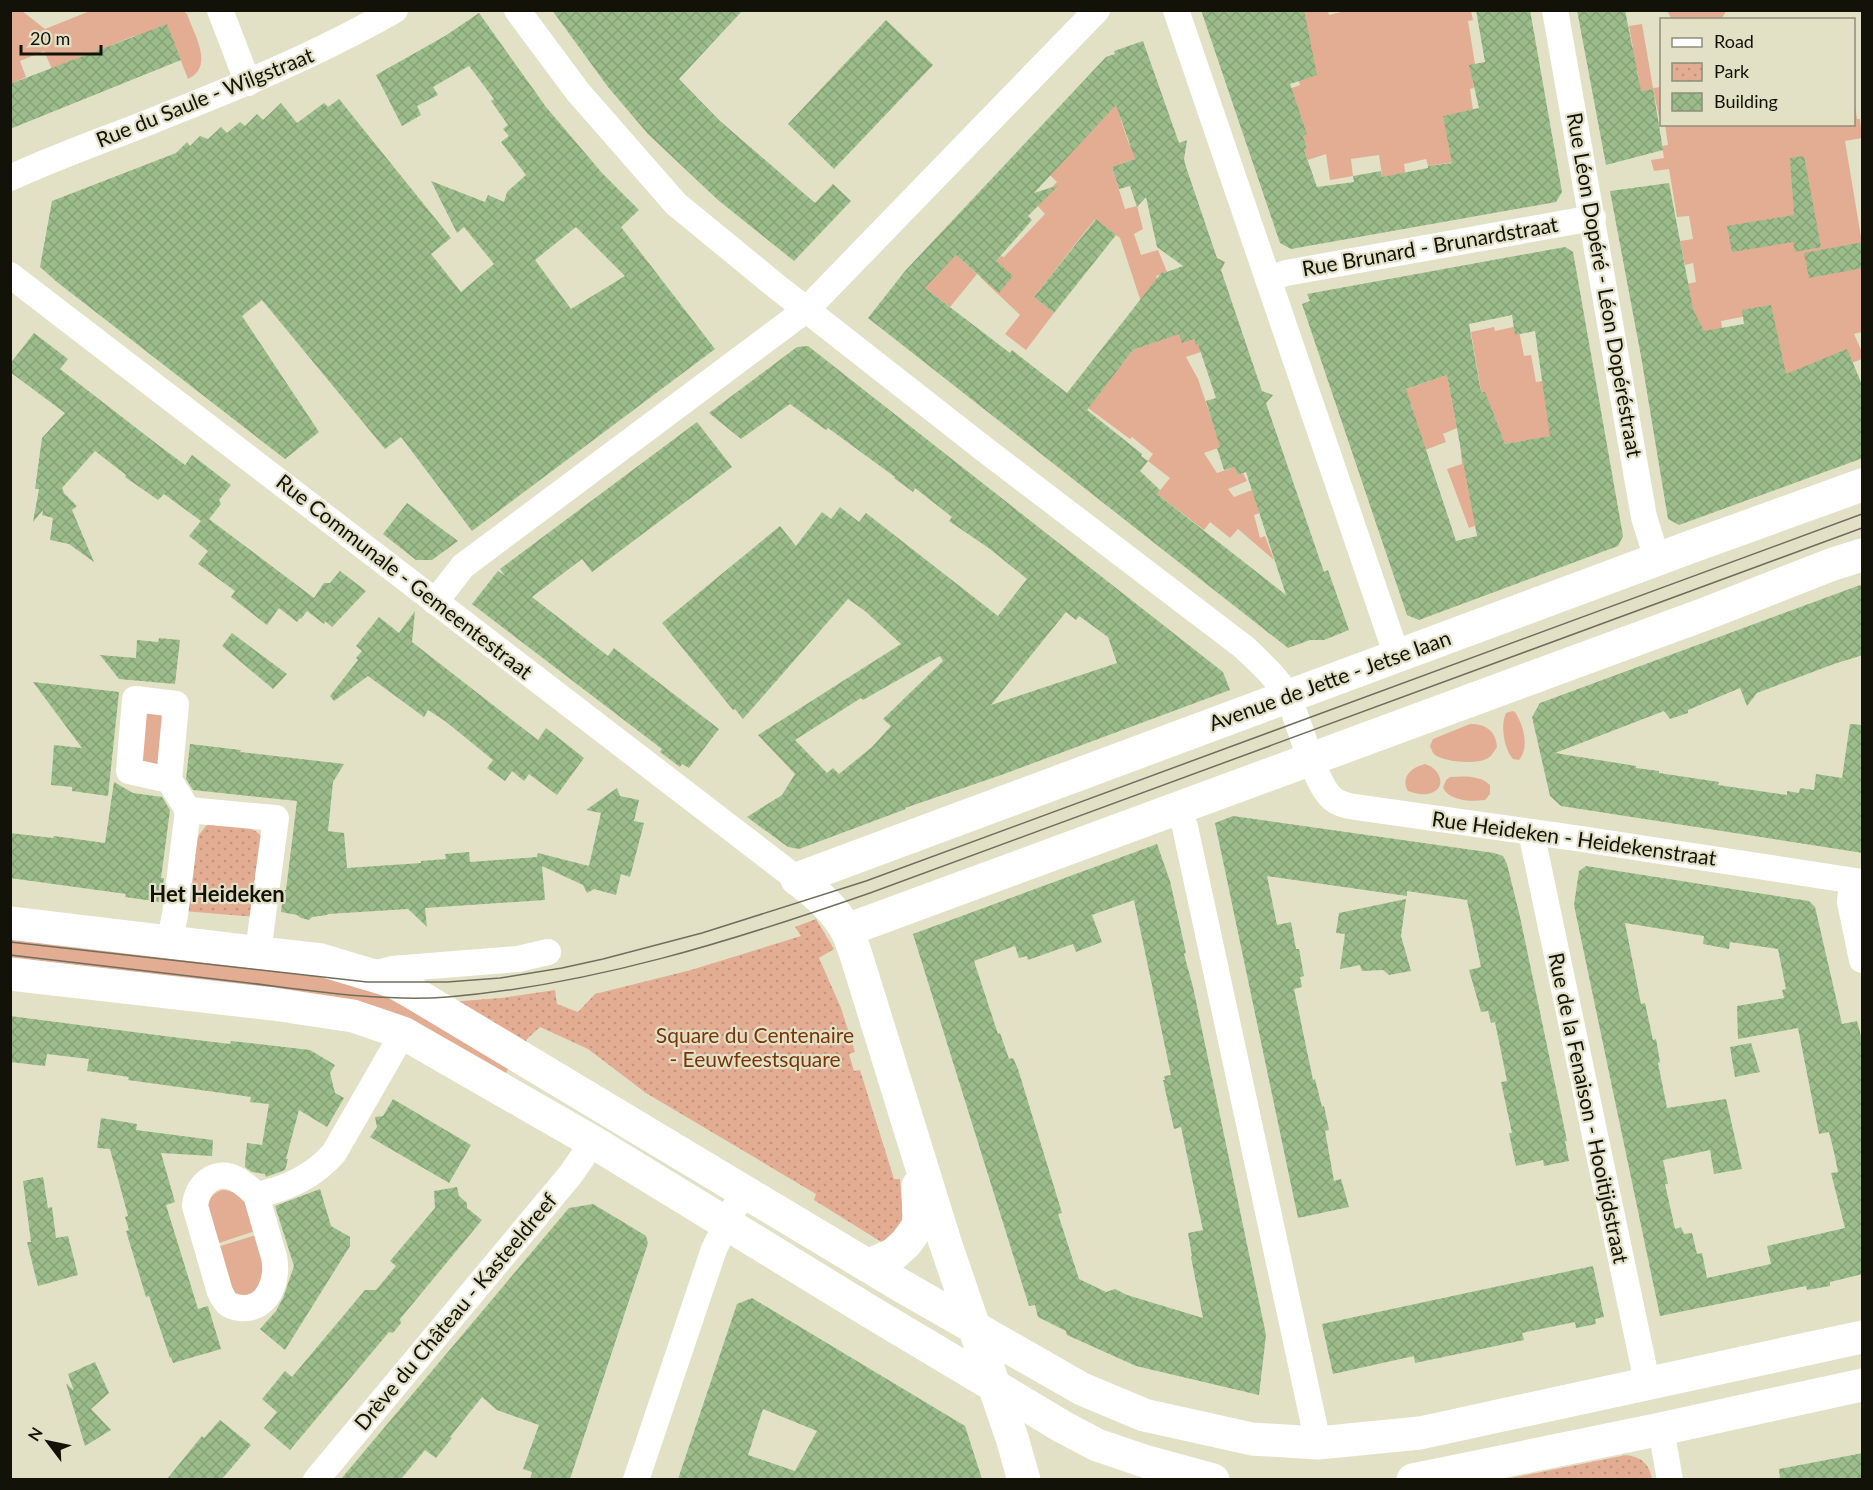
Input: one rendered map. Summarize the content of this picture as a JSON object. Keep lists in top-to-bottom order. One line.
{"streets":{"main road":["Avenue de Jette - Jetse laan"],"street":["Rue du Saule - Wilgstraat","Rue Brunard - Brunardstraat","Rue Léon Dopéré - Léon Dopéréstraat","Rue Communale - Gemeentestraat","Rue Heideken - Heidekenstraat","Rue de la Fenaison - Hooitijdstraat","Drève du Château - Kasteeldreef"]},"crossings":[["Rue Brunard - Brunardstraat","Rue Léon Dopéré - Léon Dopéréstraat"],["Rue Léon Dopéré - Léon Dopéréstraat","Avenue de Jette - Jetse laan"],["Rue Communale - Gemeentestraat","Avenue de Jette - Jetse laan"],["Avenue de Jette - Jetse laan","Rue Heideken - Heidekenstraat"],["Rue Heideken - Heidekenstraat","Rue de la Fenaison - Hooitijdstraat"]],"districts":["Het Heideken"],"parks":["Square du Centenaire - Eeuwfeestsquare"],"legend":["Road","Park","Building"],"scale_bar":"20 m","north":"top left"}
